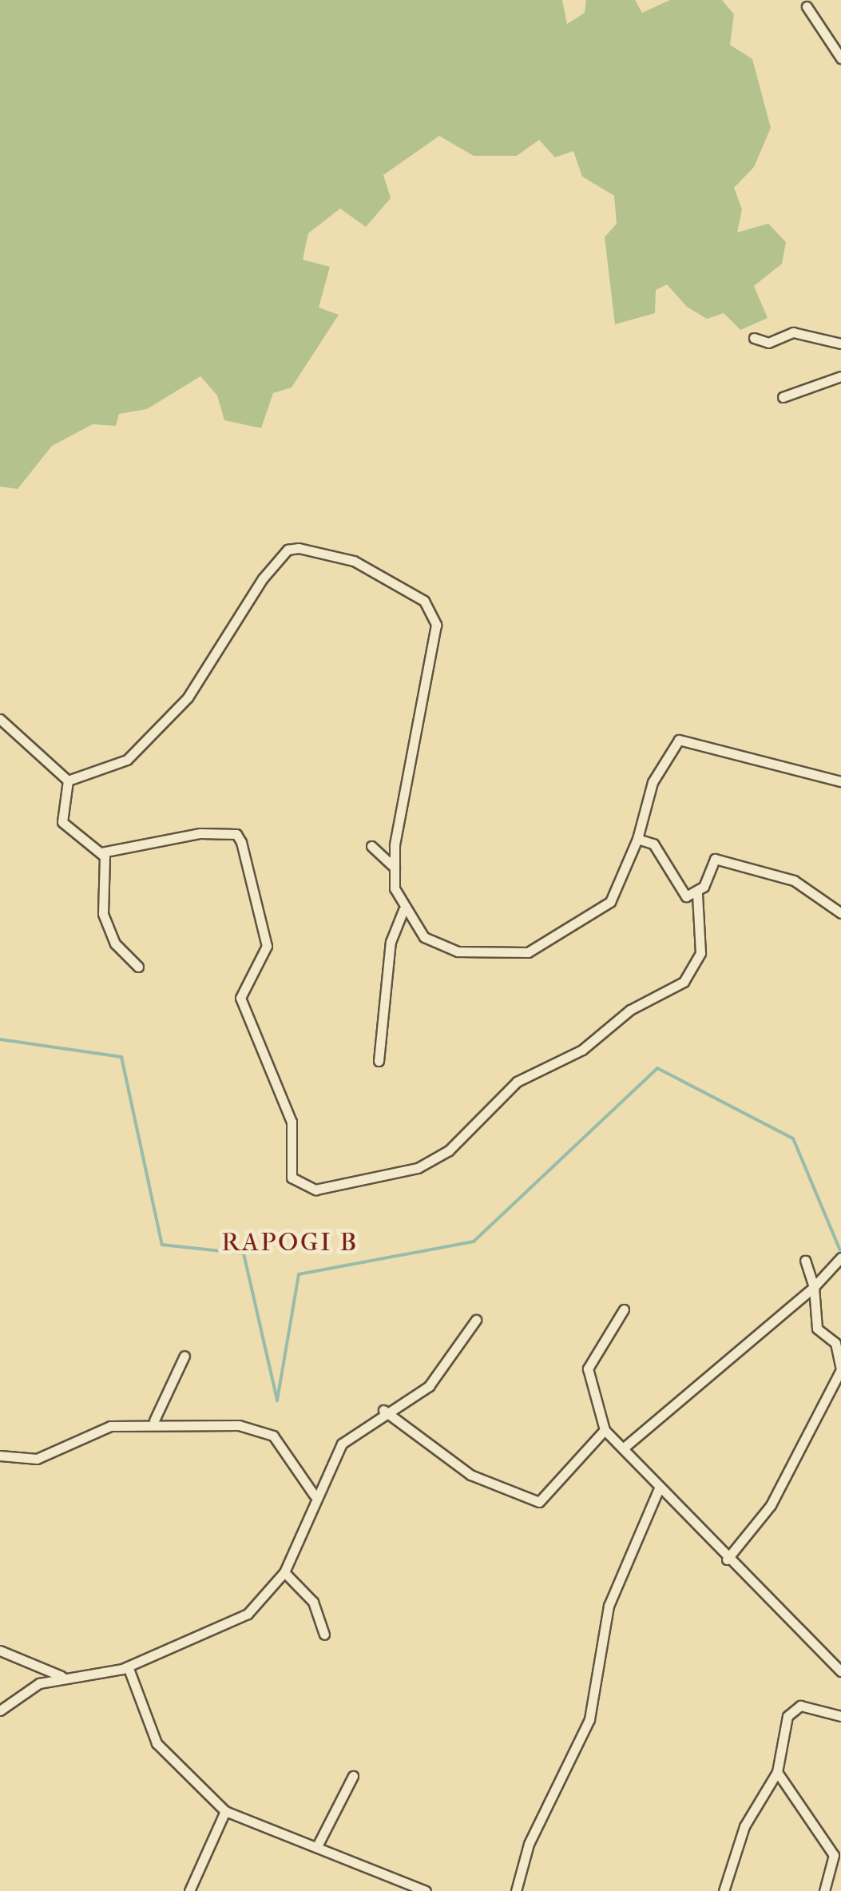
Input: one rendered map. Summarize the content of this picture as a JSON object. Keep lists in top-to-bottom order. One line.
{"districts":["RAPOGI B"]}
